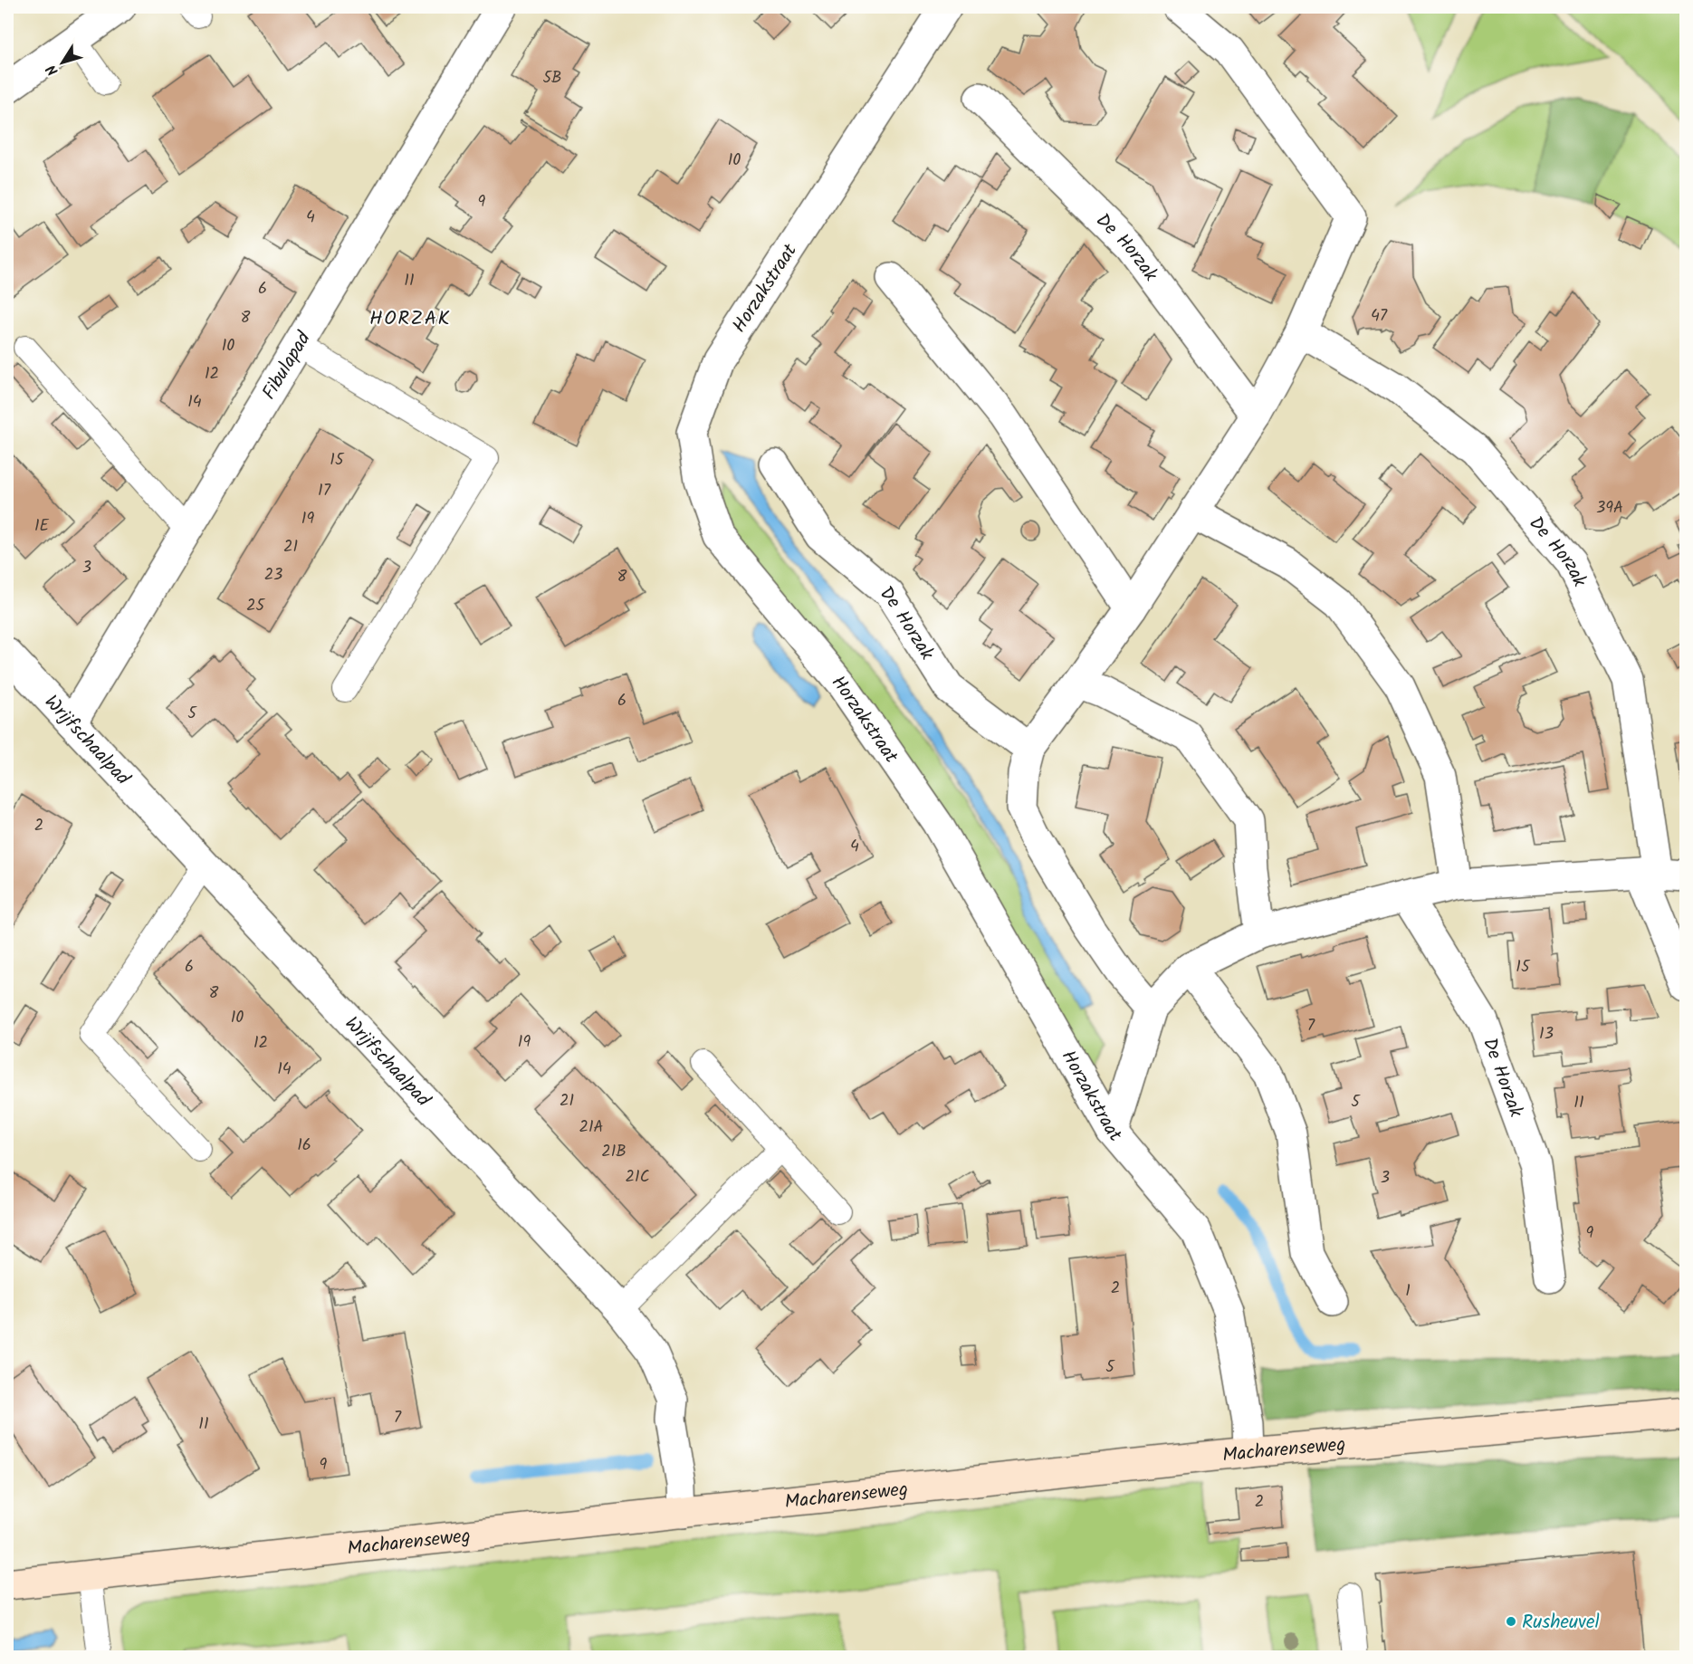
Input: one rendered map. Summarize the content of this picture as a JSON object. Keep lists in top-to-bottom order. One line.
{"streets":{"street":["De Horzak","Horzakstraat","Fibulapad","Wrijfschaalpad","Macharenseweg"]},"crossings":[["Horzakstraat","Macharenseweg"],["Fibulapad","Wrijfschaalpad"],["Wrijfschaalpad","Macharenseweg"]],"districts":["HORZAK"],"places":["Rusheuvel"],"house_numbers":["5B","10","9","4","11","6","47","8","10","12","14","15","17","39A","19","1E","21","3","23","8","25","6","5","2","4","6","15","8","10","7","13","19","12","14","21","5","11","21A","16","21B","21C","3","9","2","1","5","7","11","9","2"],"north":"bottom left"}
